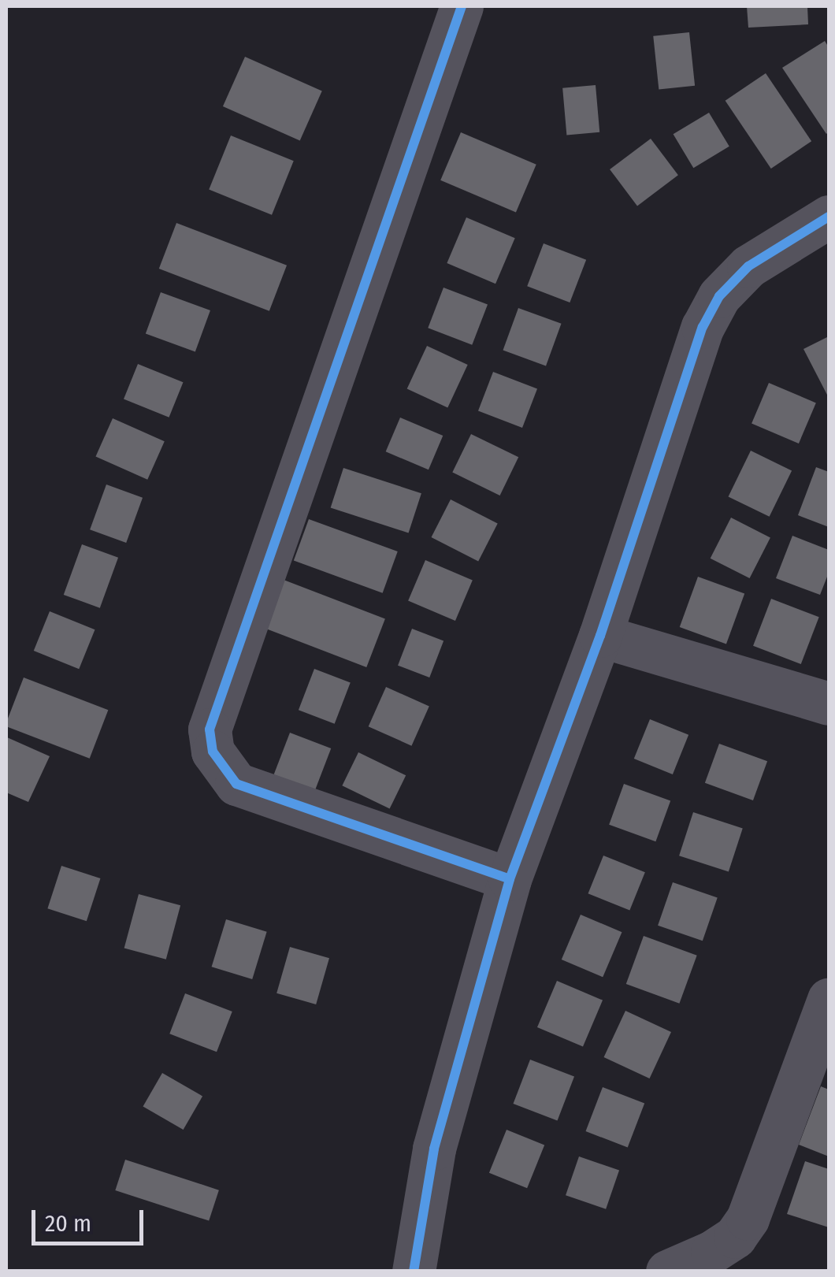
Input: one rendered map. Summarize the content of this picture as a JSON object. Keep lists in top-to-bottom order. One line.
{"scale_bar":"20 m"}
